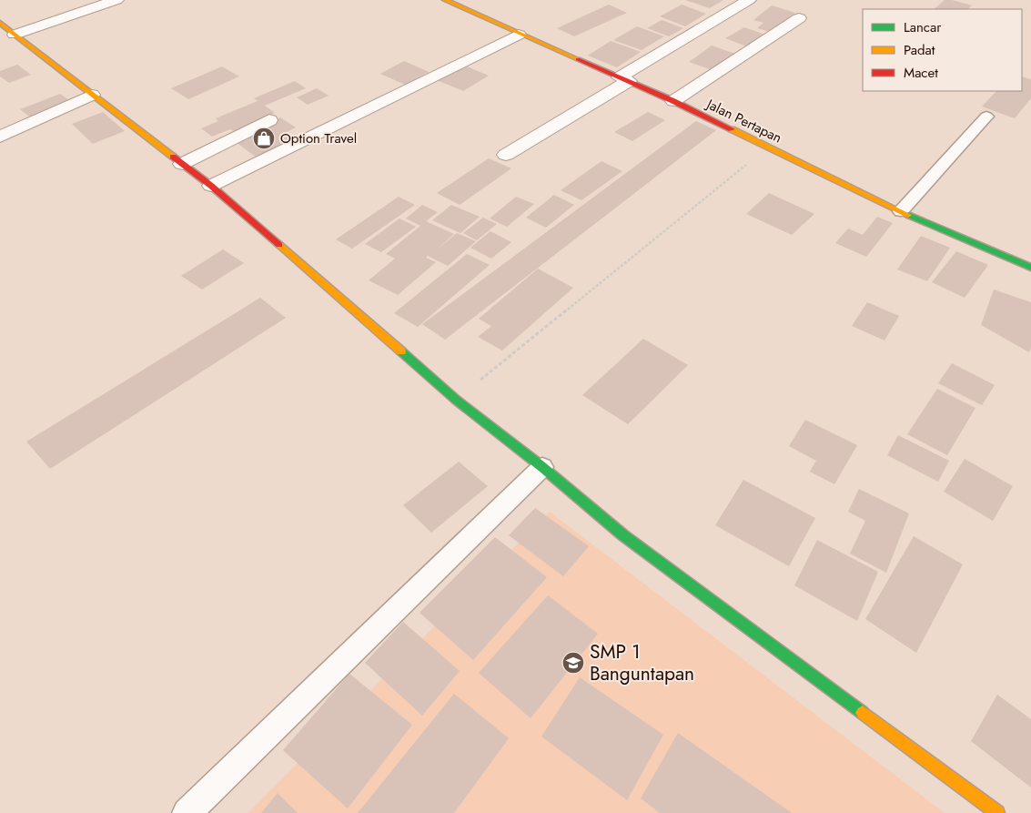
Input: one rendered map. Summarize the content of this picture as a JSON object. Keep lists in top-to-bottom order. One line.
{"streets":{"street":["Jalan Pertapan"]},"places":{"shop":["Option Travel"],"school or university":["SMP 1 Banguntapan"]},"legend":["Lancar","Padat","Macet"]}
